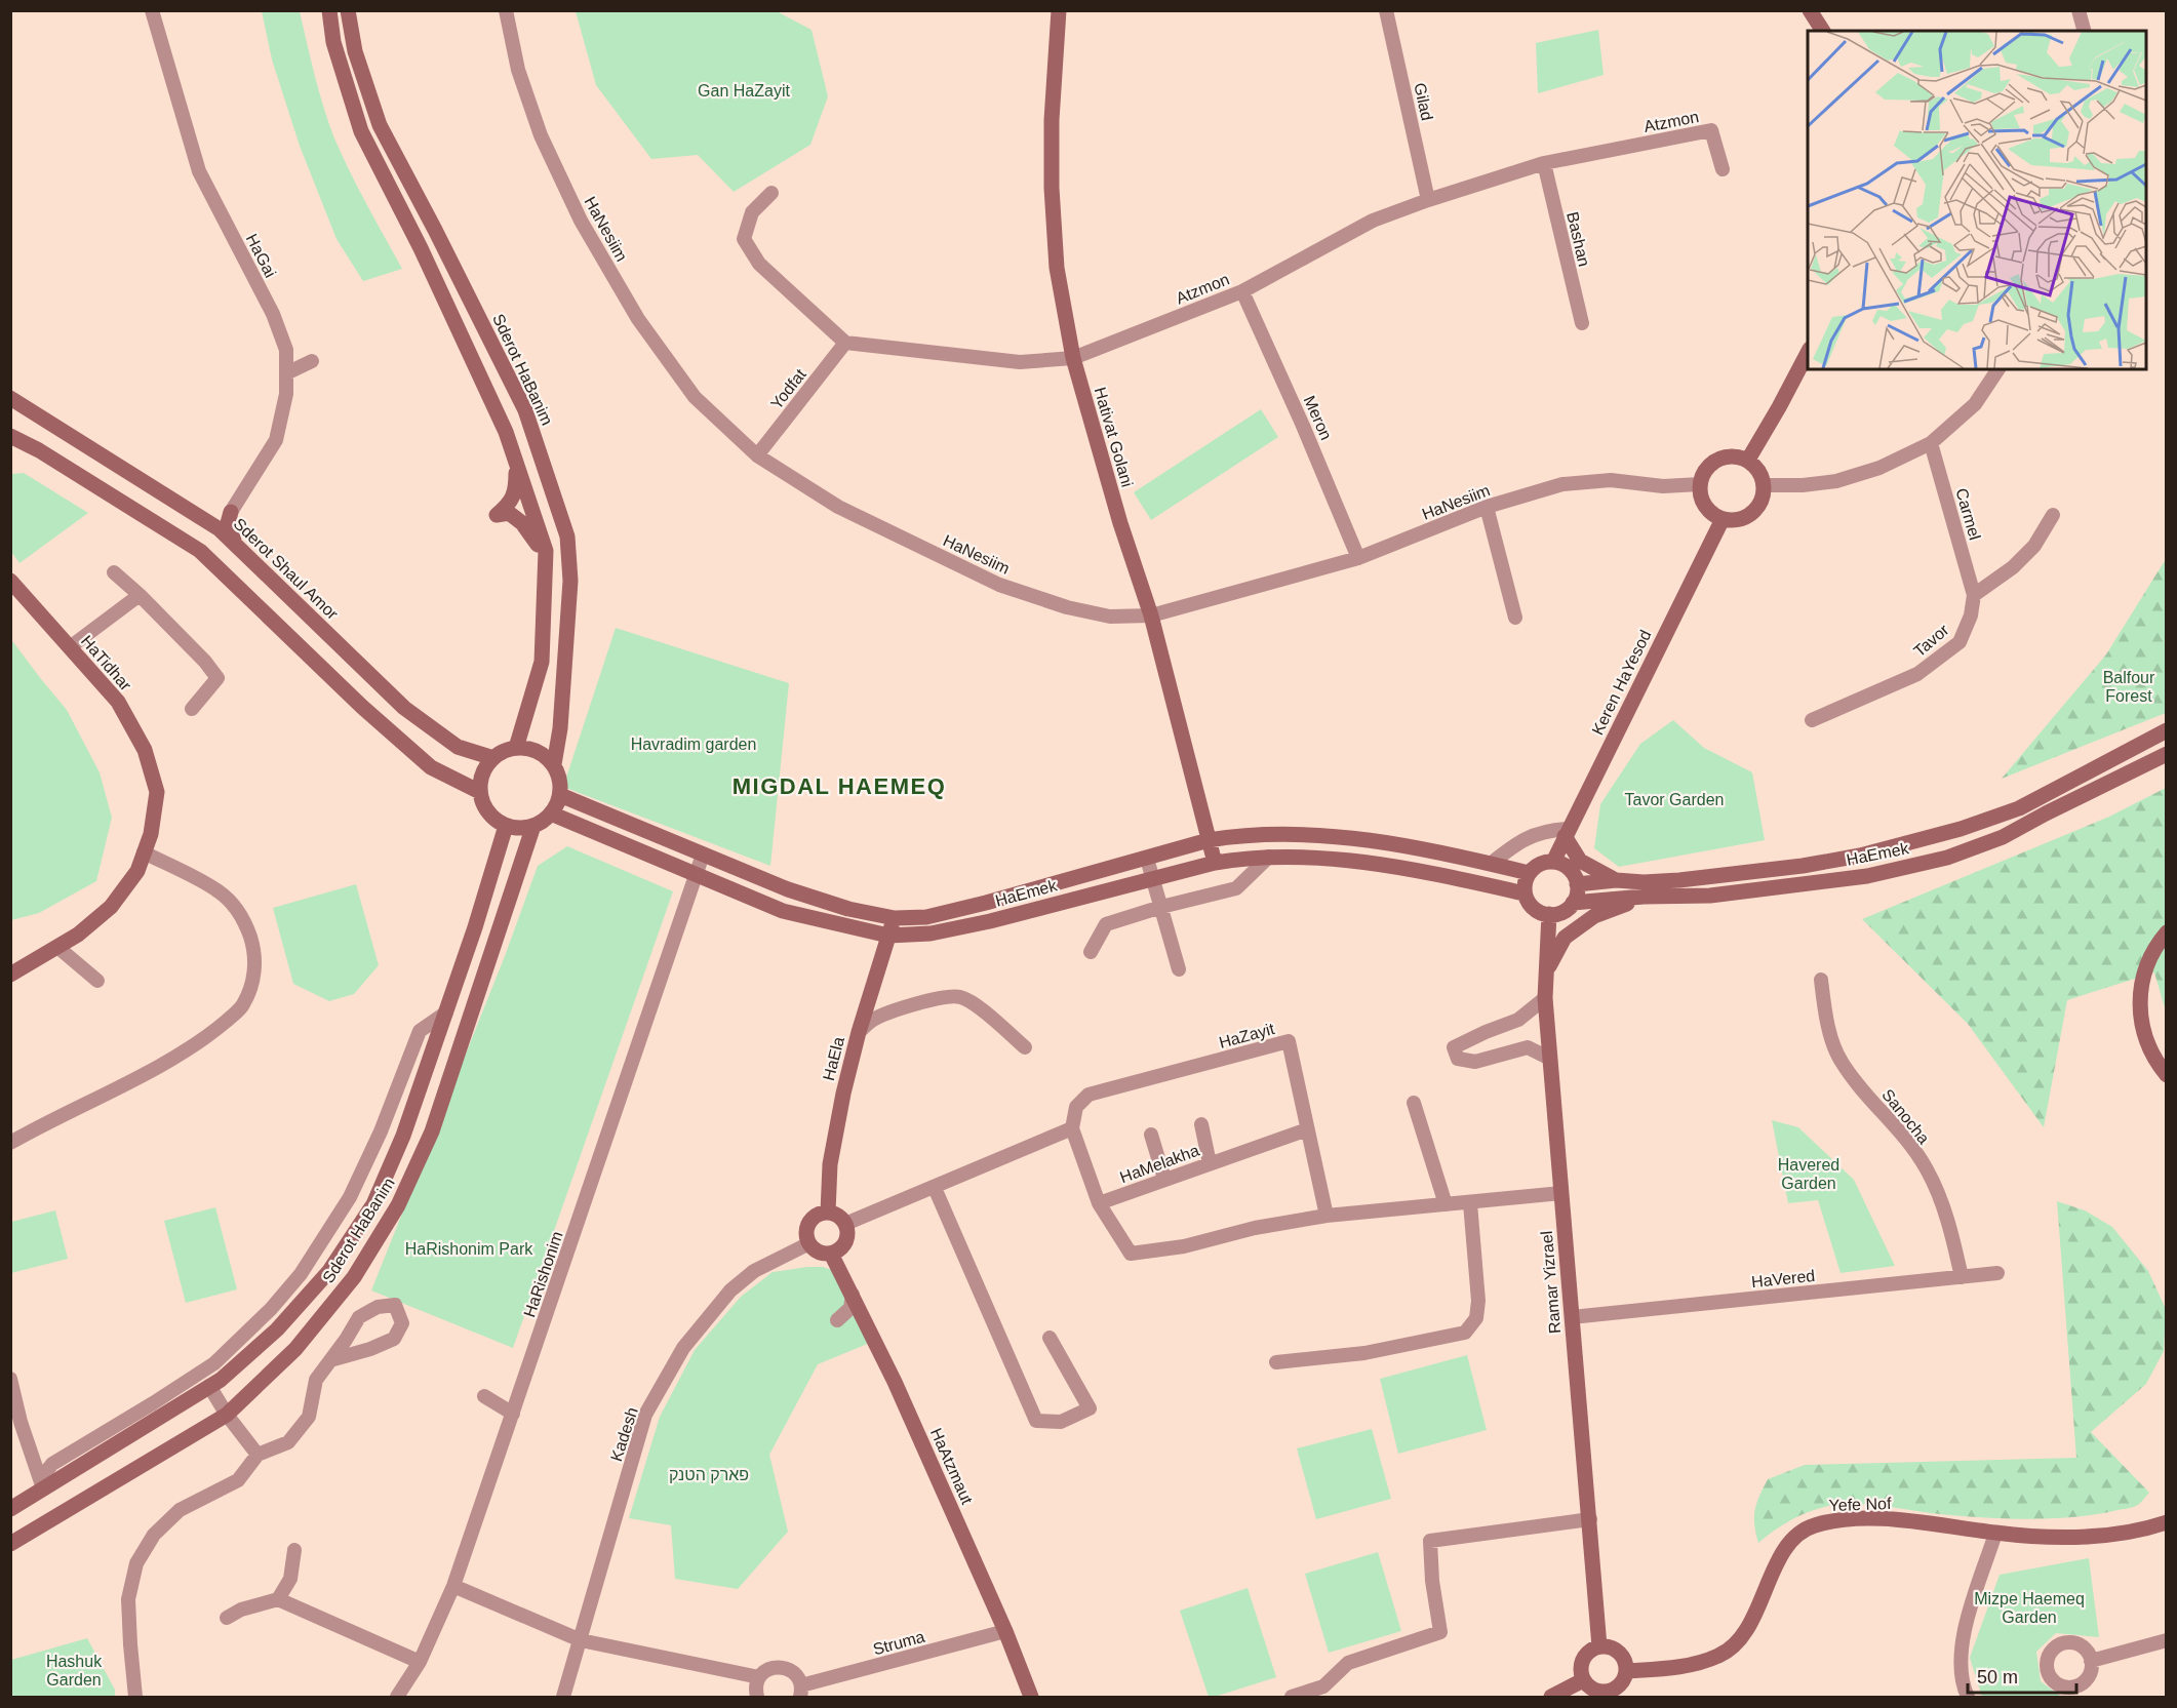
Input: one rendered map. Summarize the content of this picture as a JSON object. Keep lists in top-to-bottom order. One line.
{"streets":{"main road":["Sderot HaBanim","Hativat Golani","Sderot Shaul Amor","HaTidhar","Keren HaYesod","HaEmek","HaEla","Ramar Yizrael","HaAtzmaut","Yefe Nof"],"street":["Gilad","Atzmon","HaNesiim","Bashan","HaGai","Yodfat","Meron","Carmel","Tavor","HaZayit","Sanocha","HaMelakha","HaRishonim","HaVered","Kadesh","Struma"]},"crossings":[["Gilad","Atzmon"],["Atzmon","Bashan"],["Atzmon","Yodfat"],["Atzmon","Meron"],["Atzmon","Hativat Golani"],["HaNesiim","Yodfat"],["HaNesiim","Meron"],["HaNesiim","Hativat Golani"],["HaNesiim","Keren HaYesod"],["Sderot HaBanim","Sderot Shaul Amor"],["Sderot HaBanim","HaEmek"],["Hativat Golani","HaEmek"],["Carmel","Tavor"],["Sderot Shaul Amor","HaEmek"],["Keren HaYesod","HaEmek"],["Keren HaYesod","Ramar Yizrael"],["HaEmek","HaEla"],["HaEmek","HaRishonim"],["HaEmek","Ramar Yizrael"],["HaZayit","HaMelakha"],["HaEla","Kadesh"],["HaEla","HaAtzmaut"],["Sanocha","HaVered"],["HaVered","Ramar Yizrael"],["Ramar Yizrael","Yefe Nof"],["Kadesh","HaAtzmaut"],["HaAtzmaut","Struma"]],"districts":["MIGDAL HAEMEQ"],"parks":["Gan HaZayit","Balfour Forest","Havradim garden","Tavor Garden","Havered Garden","HaRishonim Park","פארק הטנק","Mizpe Haemeq Garden","Hashuk Garden"],"scale_bar":"50 m"}
